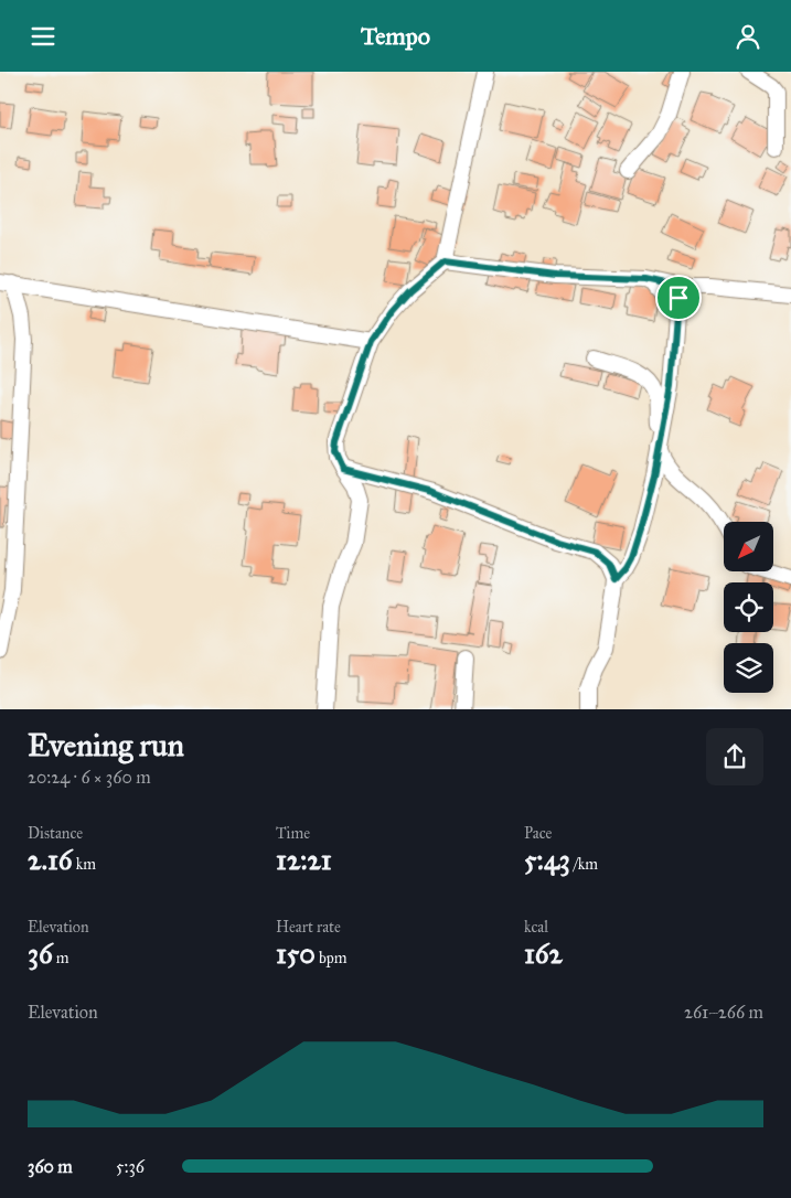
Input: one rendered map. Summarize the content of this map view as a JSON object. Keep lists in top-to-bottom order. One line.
{"north":"bottom left","page":{"header":"Tempo","heading":["Evening run","20:24 · 6 × 360 m"],"stats":[["Distance","2.16 km"],["Time","12:21"],["Pace","5:43 /km"],["Elevation","36 m"],["Heart rate","150 bpm"],["kcal","162"]],"chart":["Elevation","261–266 m"],"list":[{"name":"360 m","note":"5:36"}]}}
